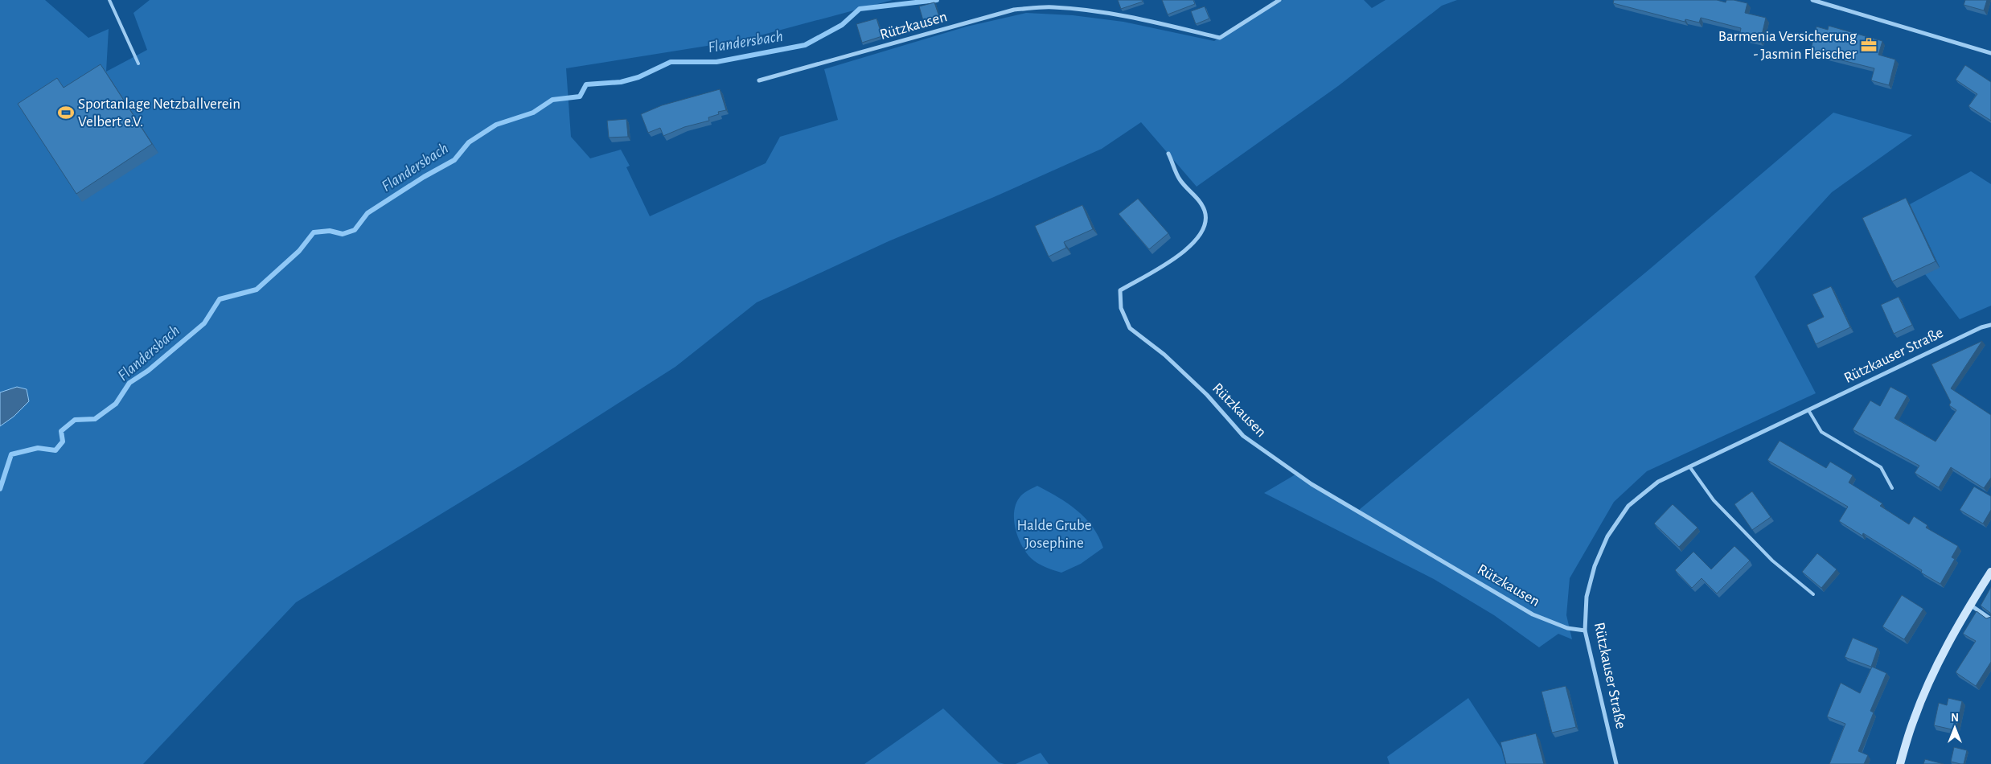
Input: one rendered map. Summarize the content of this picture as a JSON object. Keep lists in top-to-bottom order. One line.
{"streets":{"street":["Rützkausen","Rützkauser Straße"]},"crossings":[["Rützkausen","Rützkauser Straße"]],"water":["Flandersbach"],"parks":["Halde Grube Josephine"],"places":{"office":["Barmenia Versicherung - Jasmin Fleischer"],"sports":["Sportanlage Netzballverein Velbert e.V."]},"north":"top"}
